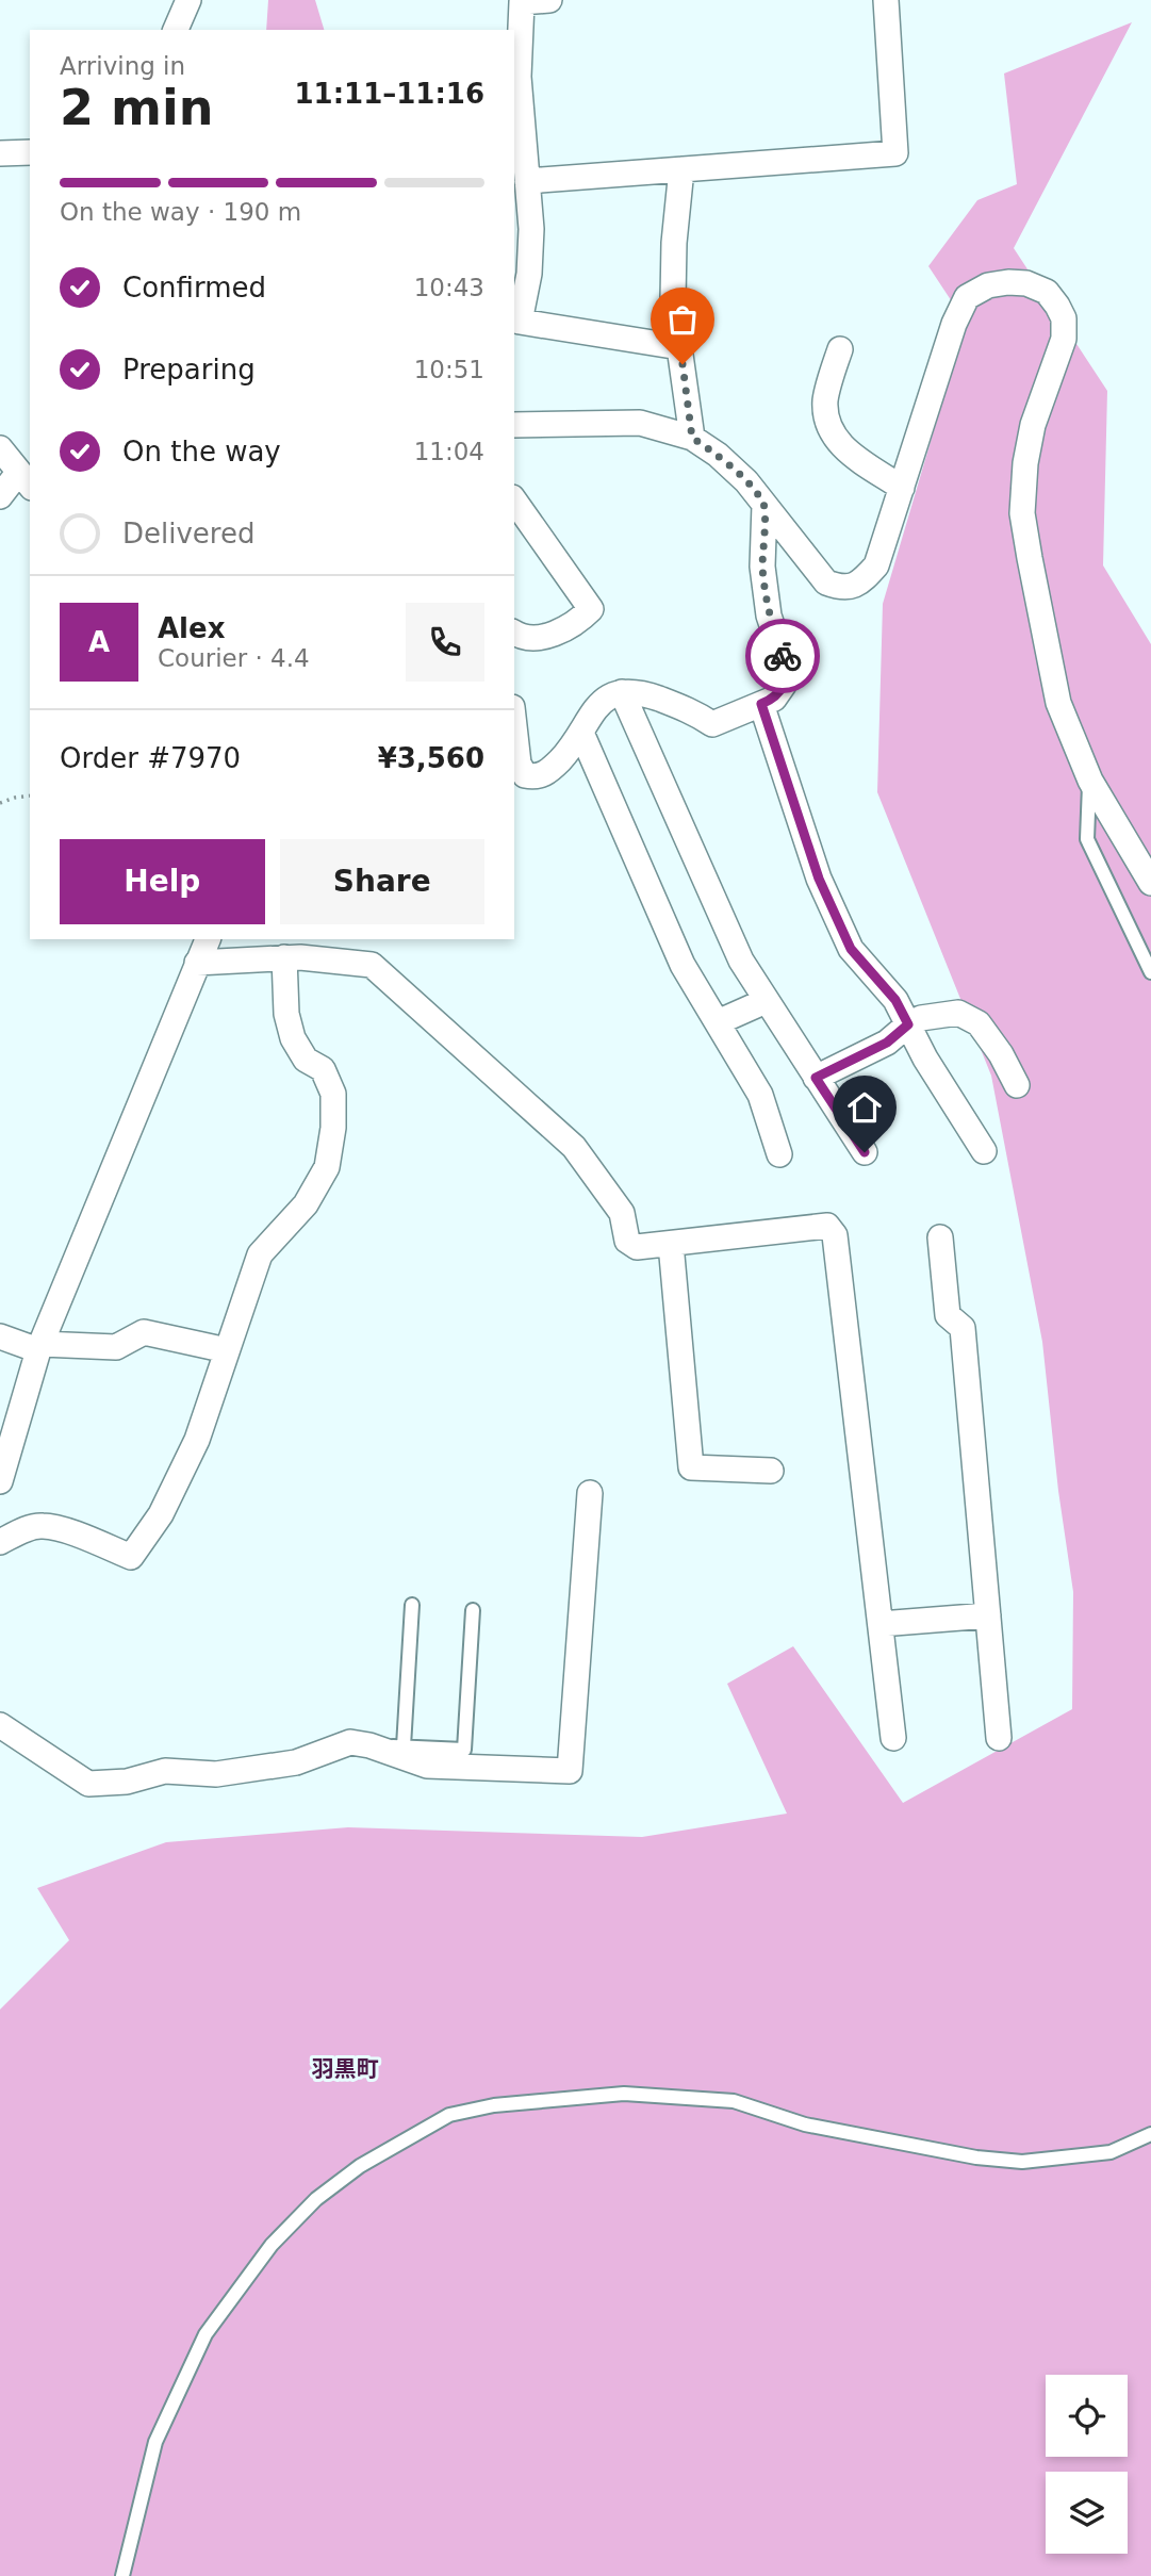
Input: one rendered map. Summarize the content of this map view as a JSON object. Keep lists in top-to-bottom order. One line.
{"districts":["羽黒町"],"page":{"heading":["2 min","Arriving in","11:11–11:16"],"panel":["Alex","Courier · 4.4","Order #7970","¥3,560"],"bar":"On the way · 190 m","list":[["Confirmed","10:43"],["Preparing","10:51"],["On the way","11:04"],"Delivered"],"round":"A","buttons":["Help","Share"]}}
